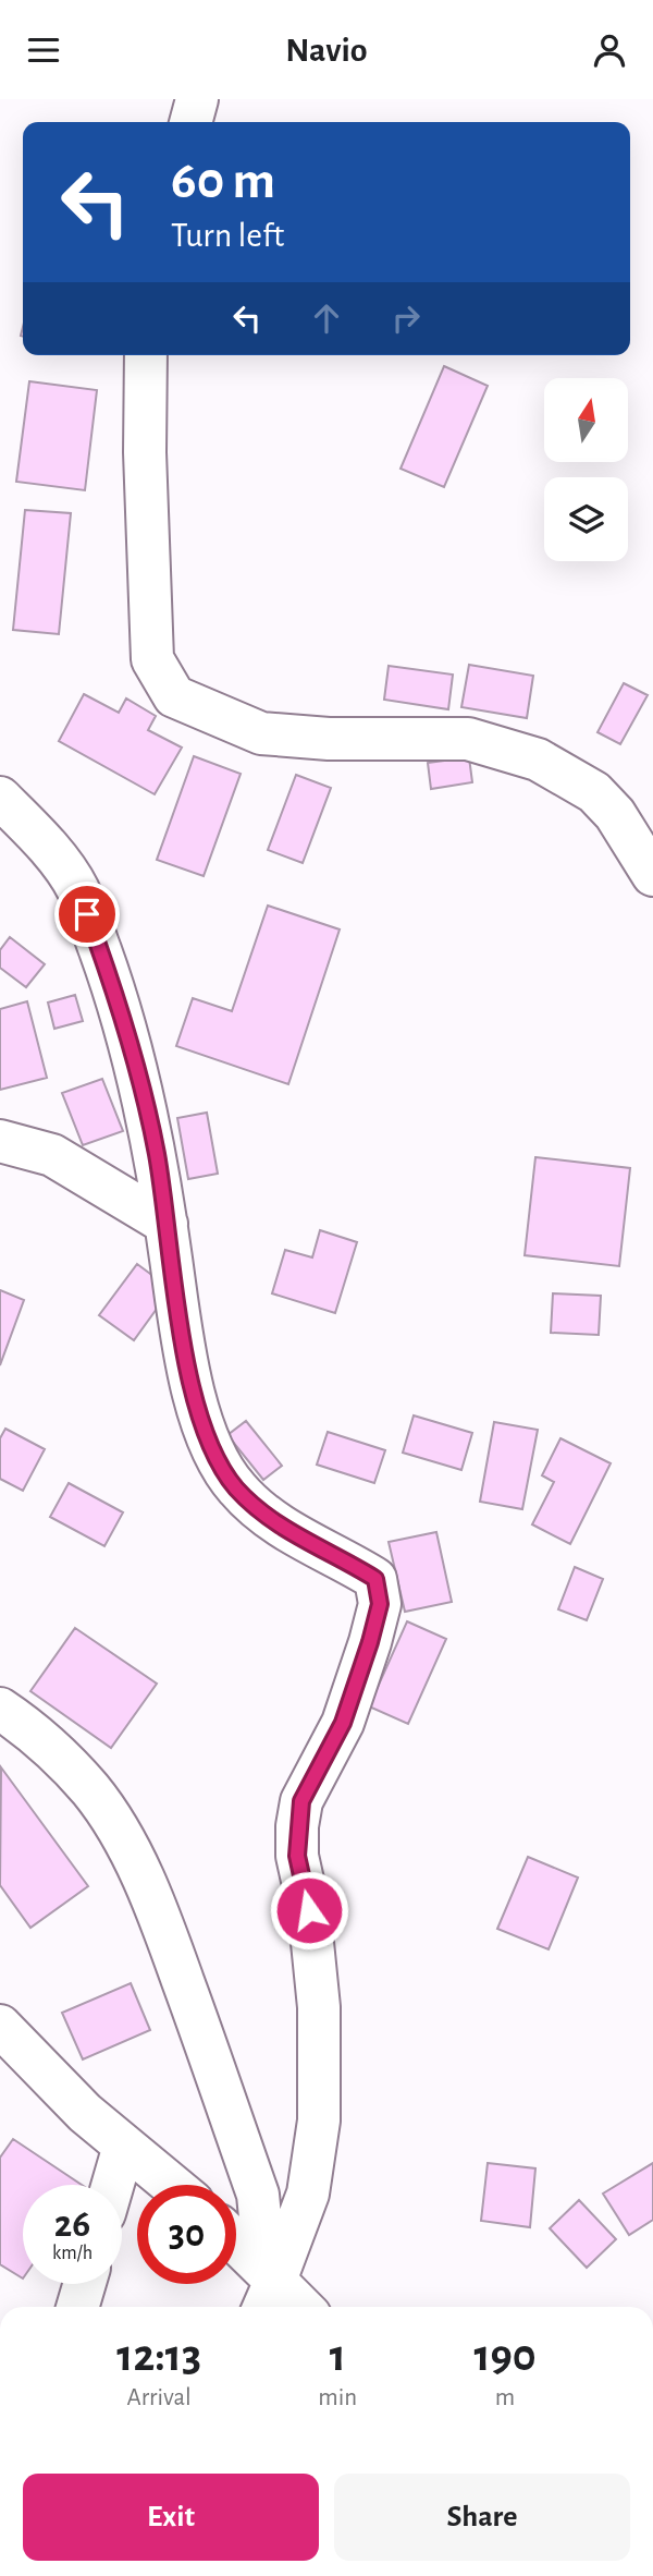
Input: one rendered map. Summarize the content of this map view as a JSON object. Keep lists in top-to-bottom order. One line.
{"north":"top","page":{"header":"Navio","turn":["60 m","Turn left"],"speed":"26 km/h","limit":"30","eta":["12:13","Arrival","1","min","190","m"],"buttons":["Exit","Share"]}}
